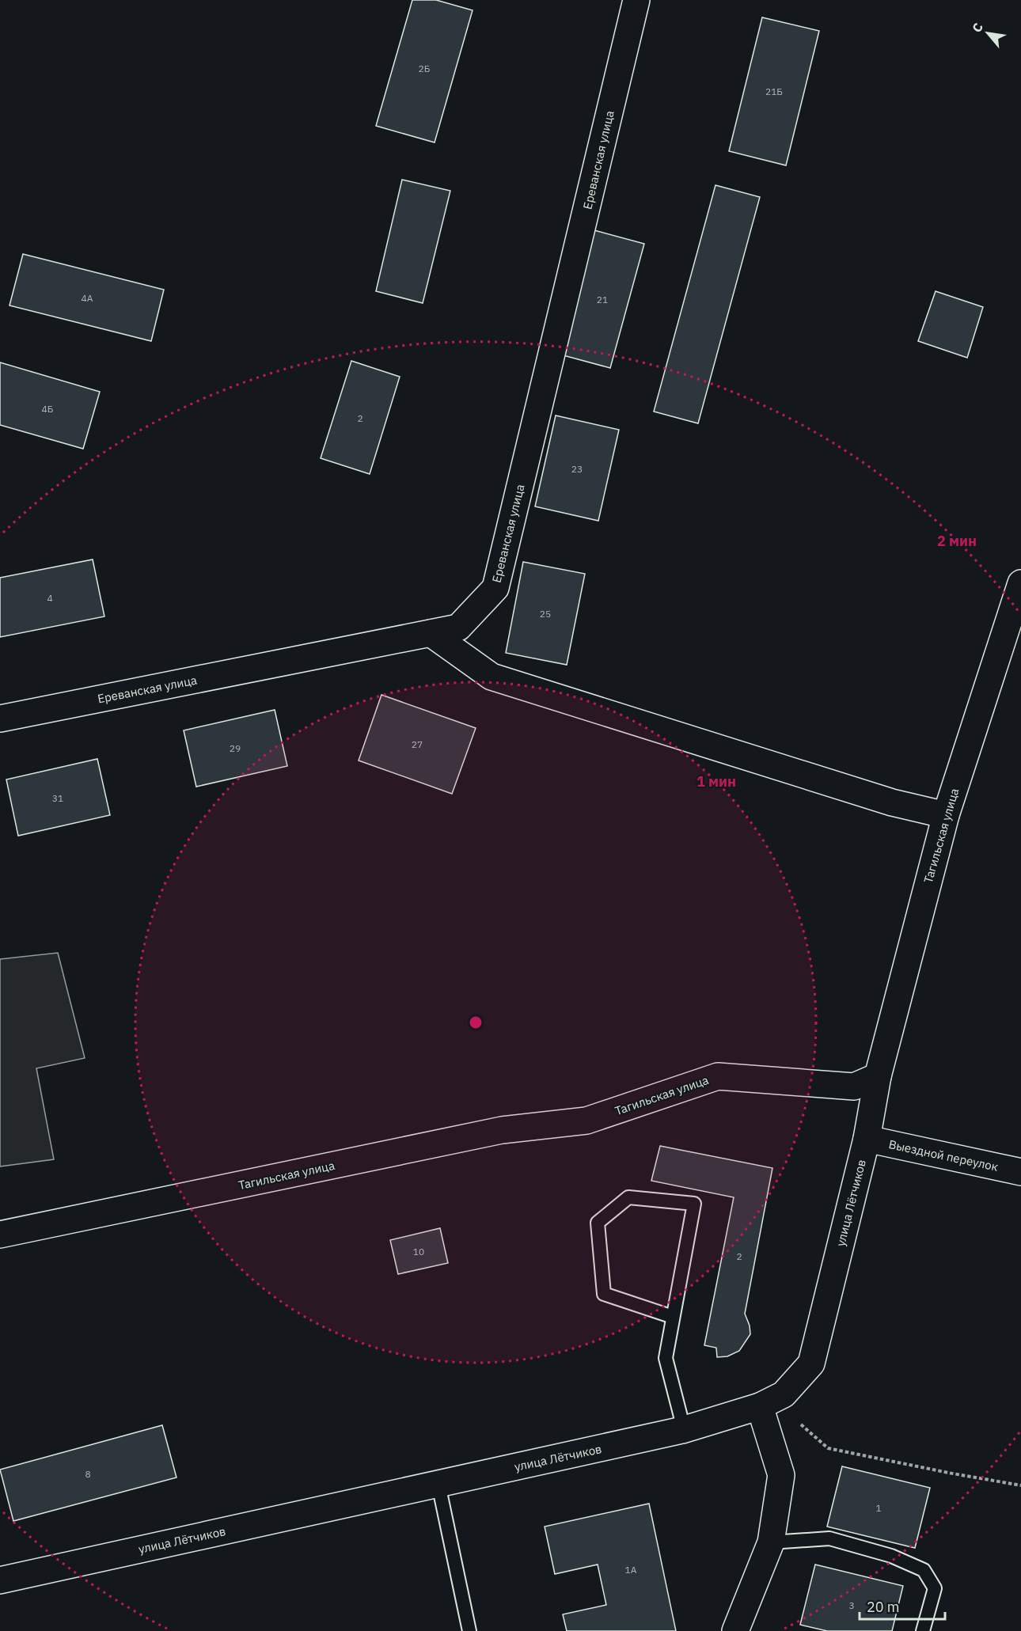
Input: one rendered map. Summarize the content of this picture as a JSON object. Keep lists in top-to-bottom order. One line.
{"streets":{"street":["Ереванская улица","Тагильская улица","Выездной переулок","улица Лётчиков"]},"crossings":[["Тагильская улица","улица Лётчиков"],["Выездной переулок","улица Лётчиков"]],"house_numbers":["2Б","21Б","4А","21","4Б","2","23","4","25","27","29","31","10","2","8","1","1А","3"],"scale_bar":"20 m","north":"top left","rings":["2 мин","1 мин"]}
